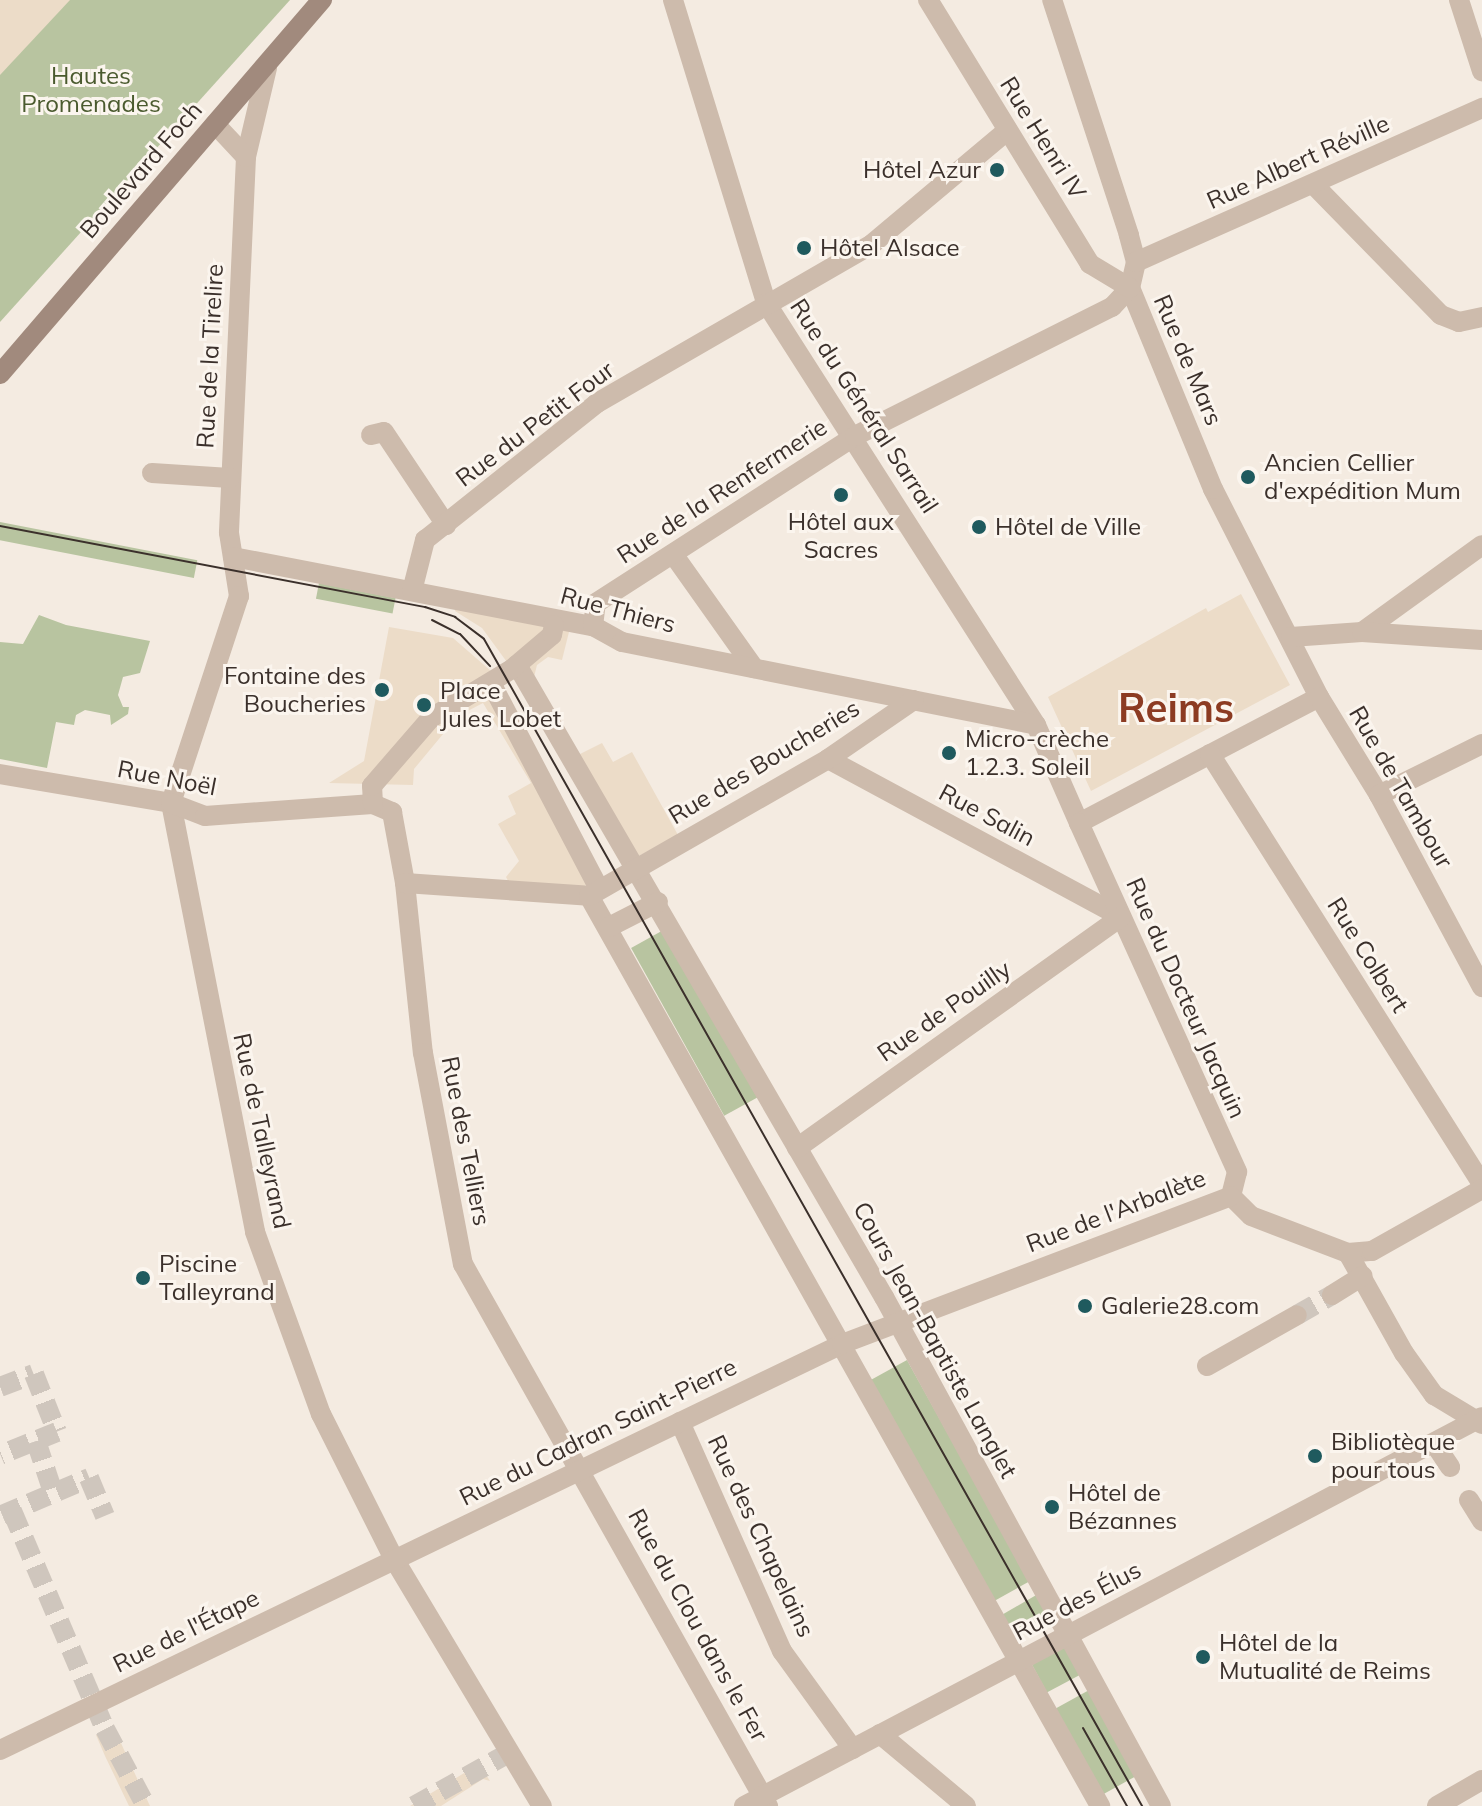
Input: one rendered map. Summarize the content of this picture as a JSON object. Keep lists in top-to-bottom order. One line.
{"streets":{"main road":["Boulevard Foch"],"street":["Rue Henri IV","Rue Albert Réville","Rue de la Tirelire","Rue de Mars","Rue du Général Sarrail","Rue du Petit Four","Rue de la Renfermerie","Rue Thiers","Rue des Boucheries","Rue Noël","Rue de Tambour","Rue Salin","Rue Colbert","Rue du Docteur Jacquin","Rue de Pouilly","Rue de Talleyrand","Rue des Telliers","Rue de l'Arbalète","Cours Jean-Baptiste Langlet","Rue du Cadran Saint-Pierre","Rue des Chapelains","Rue des Élus","Rue du Clou dans le Fer","Rue de l'Étape"]},"crossings":[["Rue Henri IV","Rue de Mars"],["Rue Henri IV","Rue du Petit Four"],["Rue Henri IV","Rue de la Renfermerie"],["Rue Albert Réville","Rue de Mars"],["Boulevard Foch","Rue de la Tirelire"],["Rue de la Tirelire","Rue Thiers"],["Rue de la Tirelire","Rue de Talleyrand"],["Rue de Mars","Rue de la Renfermerie"],["Rue de Mars","Rue de Tambour"],["Rue du Général Sarrail","Rue du Petit Four"],["Rue du Général Sarrail","Rue de la Renfermerie"],["Rue du Général Sarrail","Rue Thiers"],["Rue du Général Sarrail","Rue du Docteur Jacquin"],["Rue du Petit Four","Rue Thiers"],["Rue de la Renfermerie","Rue Thiers"],["Rue Thiers","Rue des Boucheries"],["Rue Thiers","Rue de Talleyrand"],["Rue des Boucheries","Rue Salin"],["Rue des Boucheries","Cours Jean-Baptiste Langlet"],["Rue Noël","Rue de Talleyrand"],["Rue Noël","Rue des Telliers"],["Rue Salin","Rue du Docteur Jacquin"],["Rue Salin","Rue de Pouilly"],["Rue du Docteur Jacquin","Rue de Pouilly"],["Rue du Docteur Jacquin","Rue de l'Arbalète"],["Rue de Pouilly","Cours Jean-Baptiste Langlet"],["Rue de Talleyrand","Rue du Cadran Saint-Pierre"],["Rue de Talleyrand","Rue de l'Étape"],["Rue des Telliers","Rue du Cadran Saint-Pierre"],["Rue des Telliers","Rue du Clou dans le Fer"],["Rue de l'Arbalète","Cours Jean-Baptiste Langlet"],["Rue de l'Arbalète","Rue du Cadran Saint-Pierre"],["Cours Jean-Baptiste Langlet","Rue des Élus"],["Rue du Cadran Saint-Pierre","Rue des Chapelains"],["Rue du Cadran Saint-Pierre","Rue du Clou dans le Fer"],["Rue du Cadran Saint-Pierre","Rue de l'Étape"],["Rue des Chapelains","Rue des Élus"],["Rue des Élus","Rue du Clou dans le Fer"]],"districts":["Reims"],"parks":["Hautes Promenades"],"places":["Hôtel Azur","Hôtel Alsace","Ancien Cellier d'expédition Mum","Hôtel aux Sacres","Hôtel de Ville","Fontaine des Boucheries","Place Jules Lobet","Micro-crèche 1.2.3. Soleil","Piscine Talleyrand","Galerie28.com","Bibliotèque pour tous","Hôtel de Bézannes","Hôtel de la Mutualité de Reims"]}
